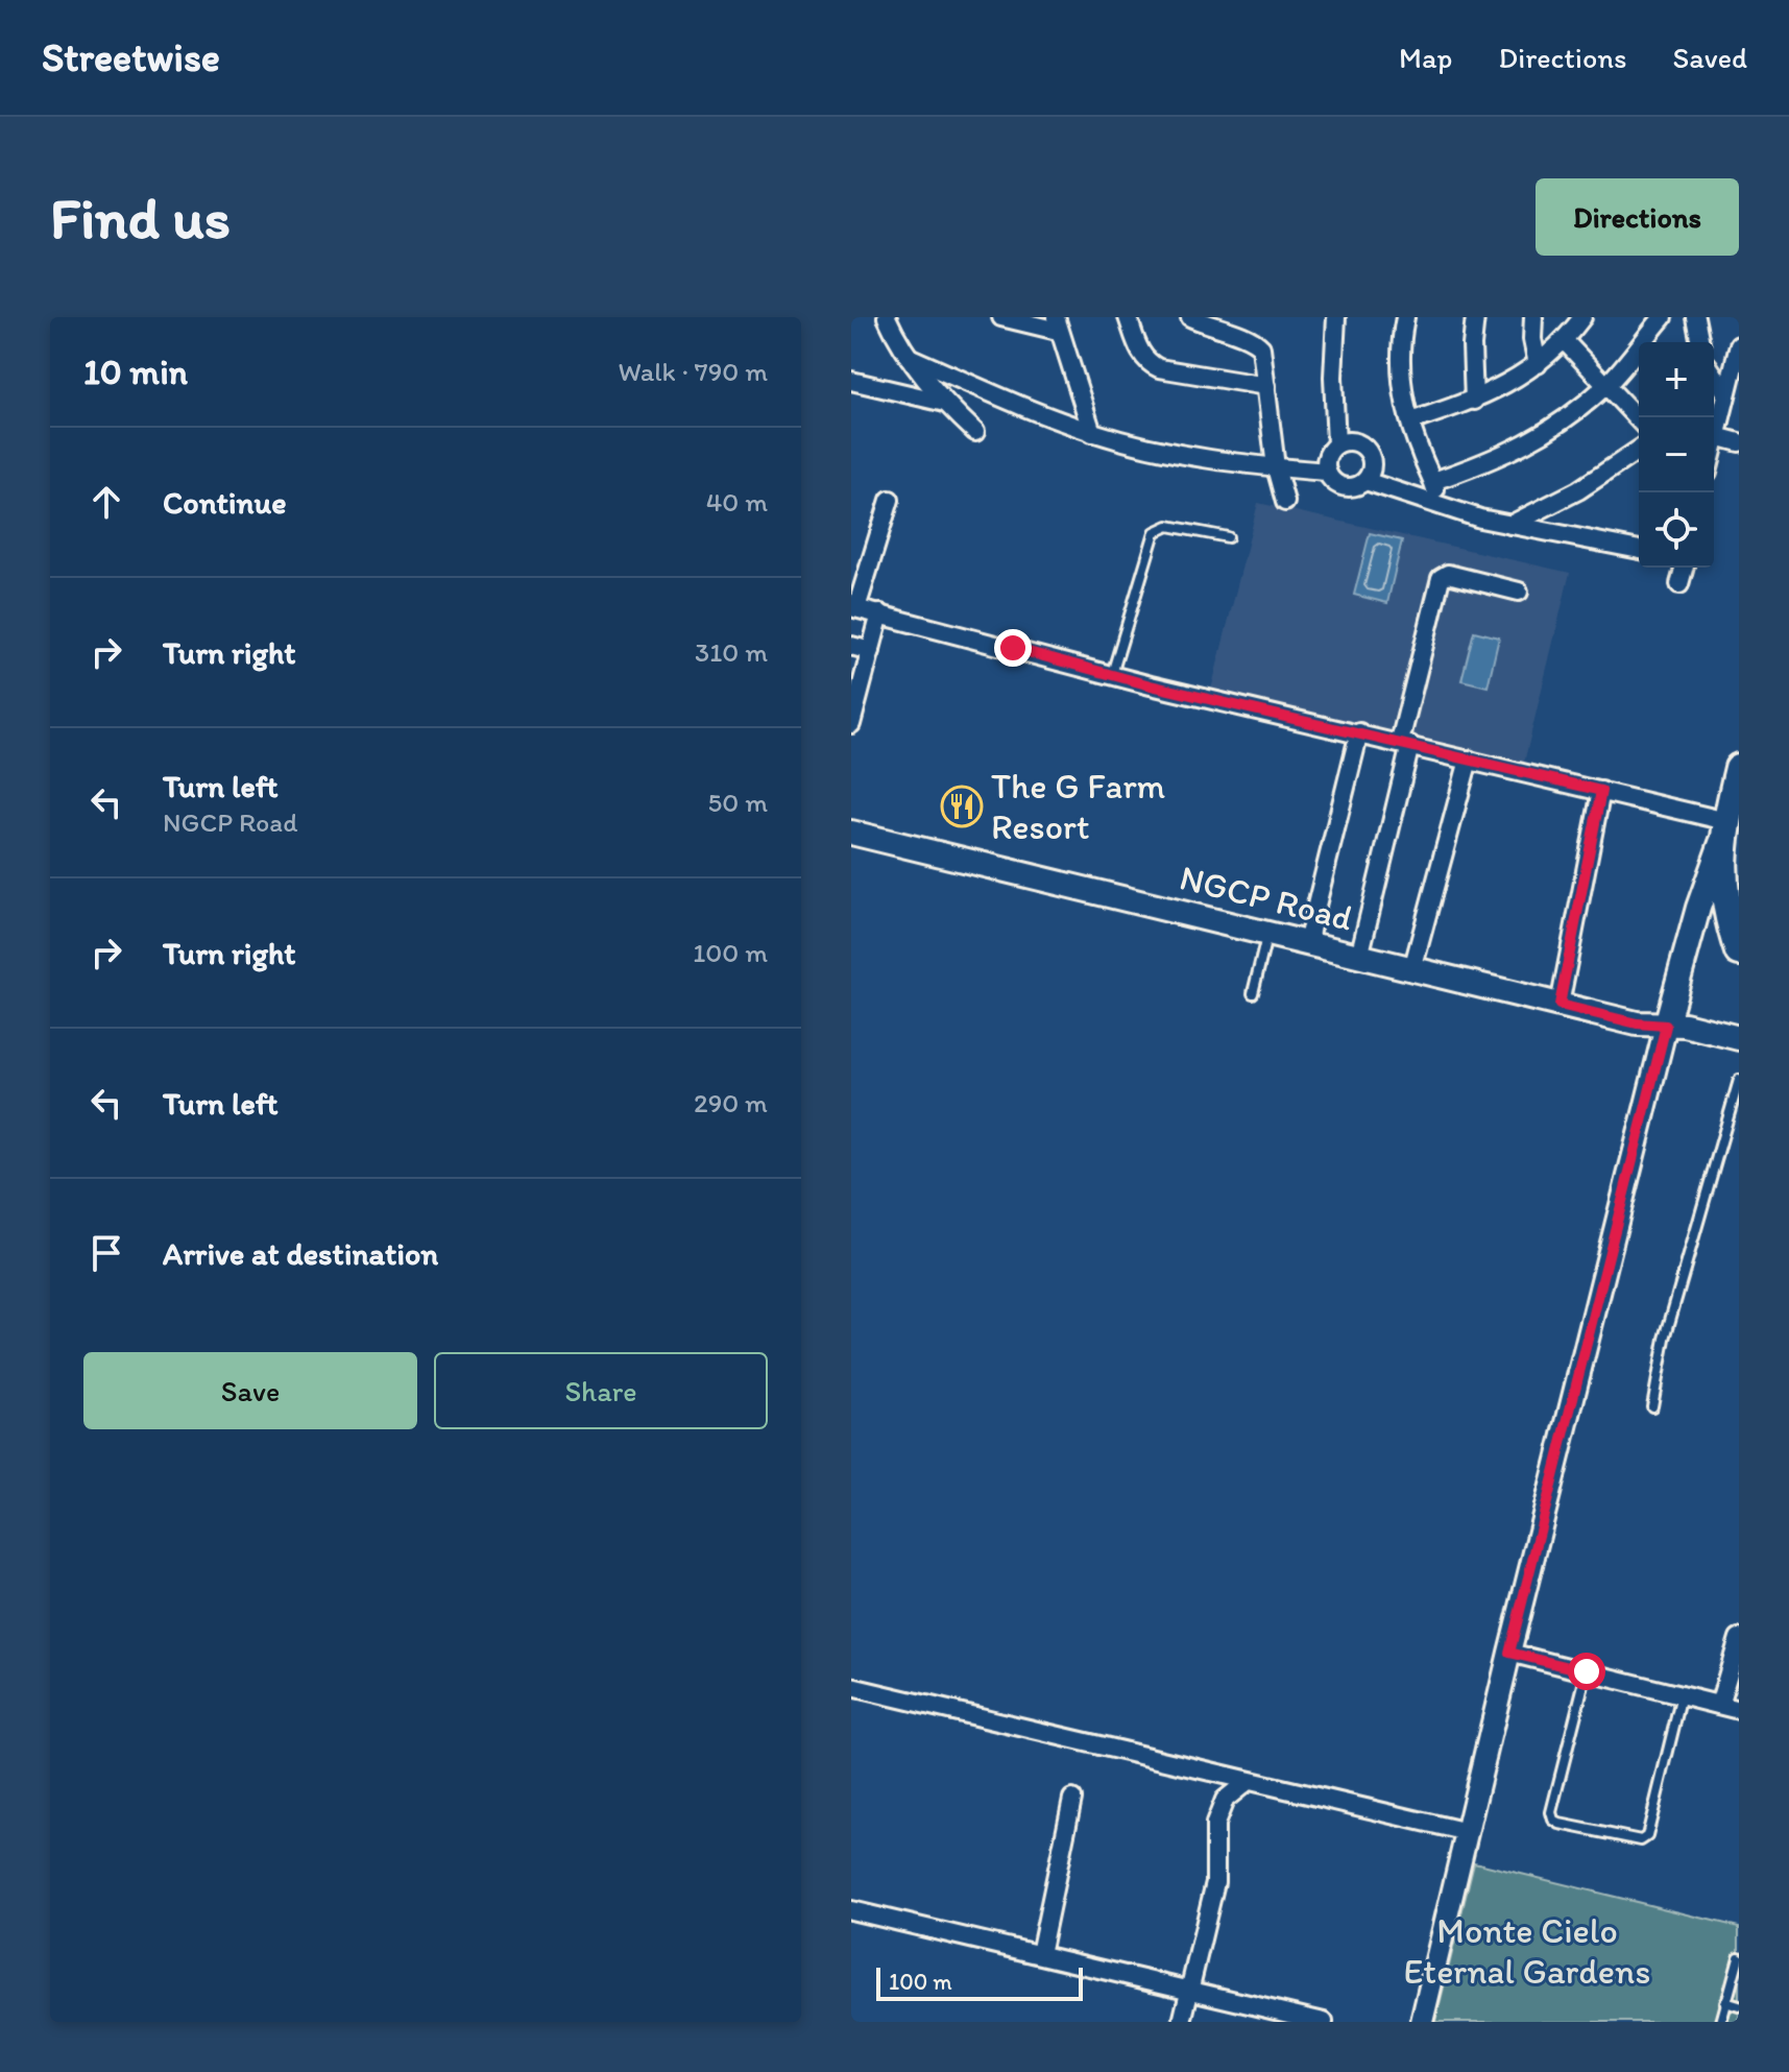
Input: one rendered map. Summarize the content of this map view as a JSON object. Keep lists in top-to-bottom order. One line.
{"streets":{"main road":["NGCP Road"]},"parks":["Monte Cielo Eternal Gardens"],"places":{"restaurant":["The G Farm Resort"]},"scale_bar":"100 m","page":{"header":"Streetwise","nav":["Map","Directions","Saved"],"buttons":["Directions",["Save","Share"]],"title":"Find us","heading":["10 min","Walk · 790 m"],"map_buttons":["+","−"],"list":[["Continue","40 m"],["Turn right","310 m"],["Turn left","NGCP Road","50 m"],["Turn right","100 m"],["Turn left","290 m"],"Arrive at destination"],"scale":"100 m"}}
